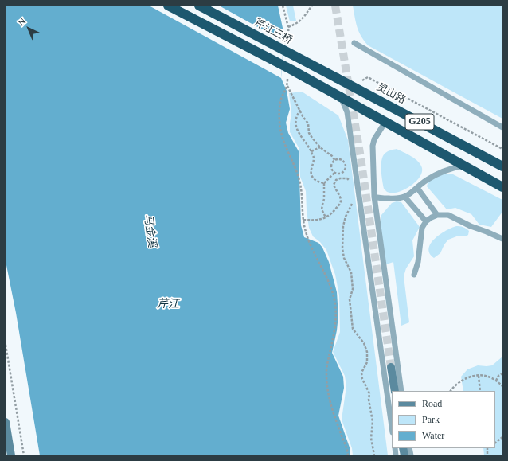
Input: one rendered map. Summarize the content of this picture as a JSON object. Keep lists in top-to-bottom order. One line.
{"streets":{"highway":["芹江三桥","灵山路","G205"]},"crossings":[["芹江三桥","灵山路"]],"water":["马金溪","芹江"],"legend":["Road","Park","Water"],"north":"top left"}
